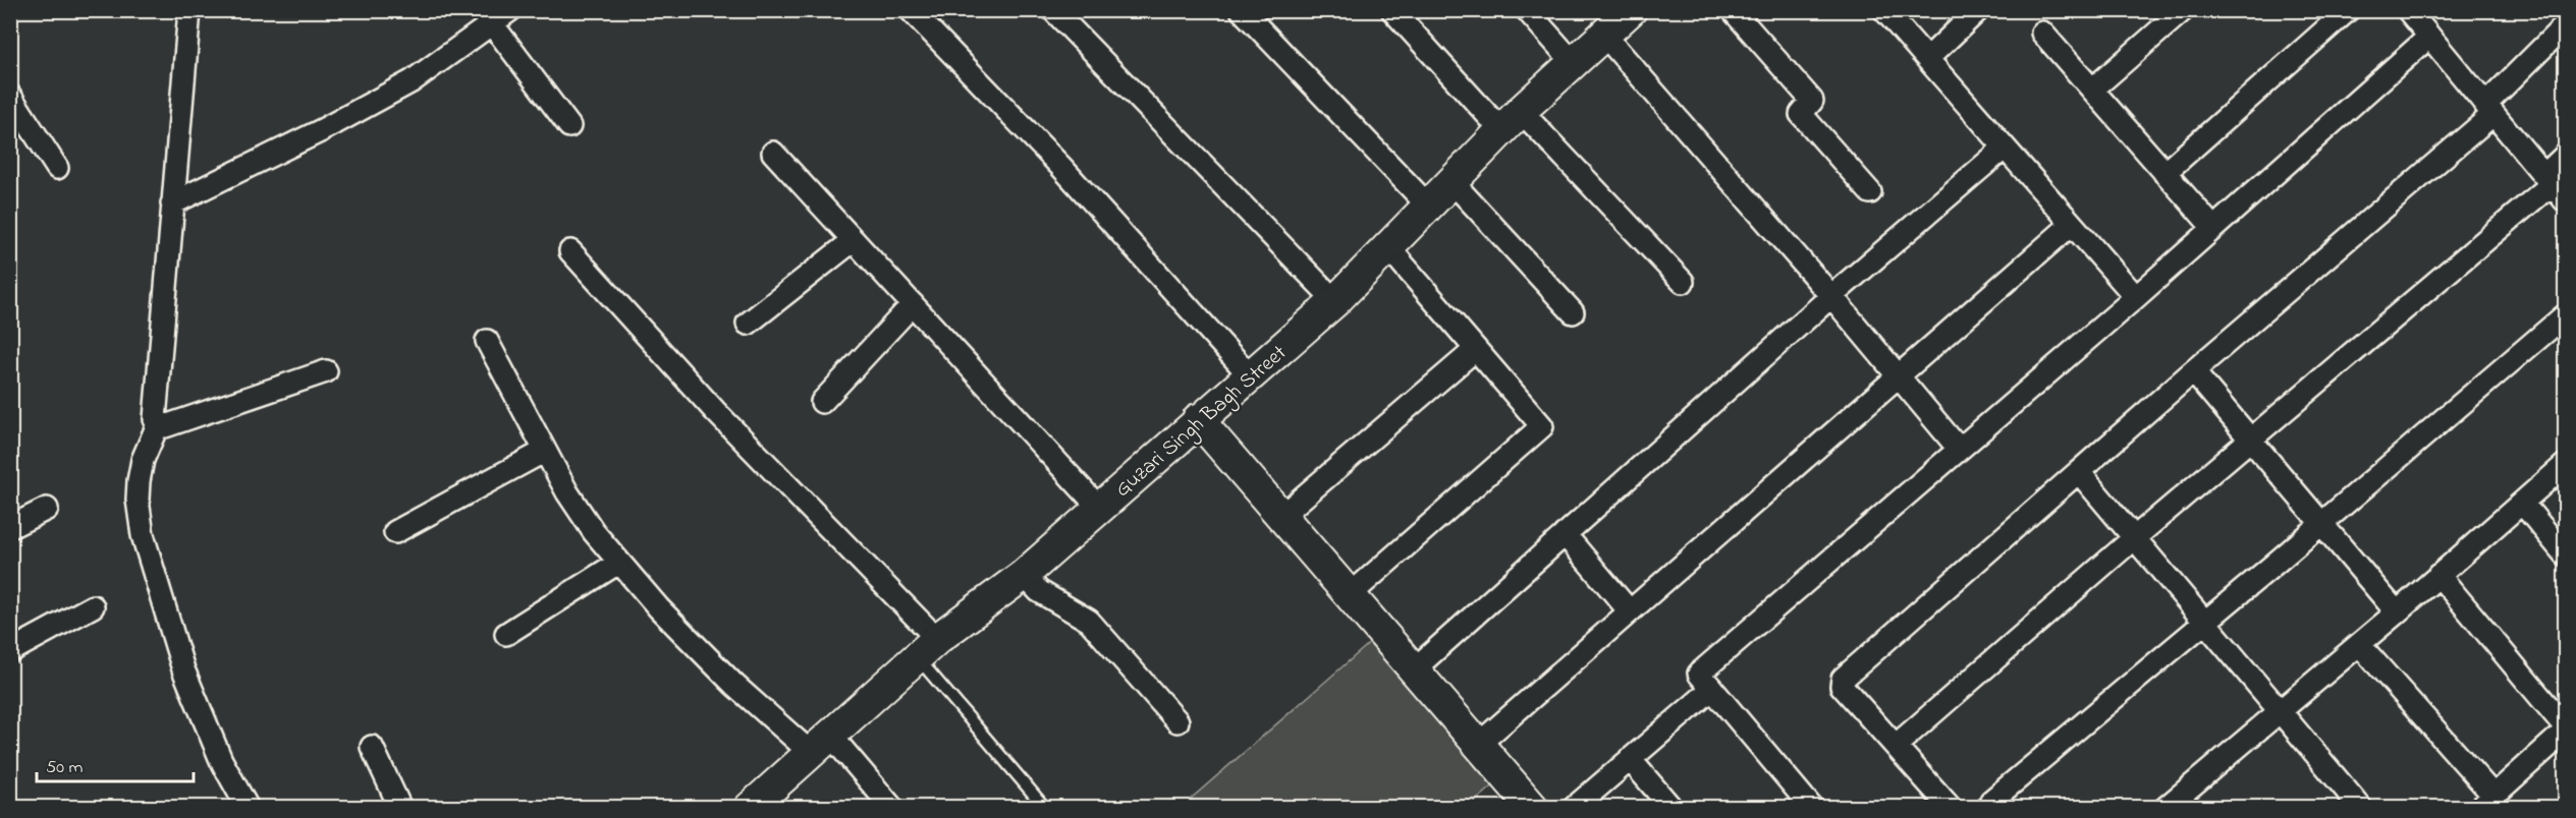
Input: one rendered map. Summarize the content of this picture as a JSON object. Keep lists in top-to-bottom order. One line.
{"streets":{"street":["Guzari Singh Bagh Street"]},"scale_bar":"50 m"}
